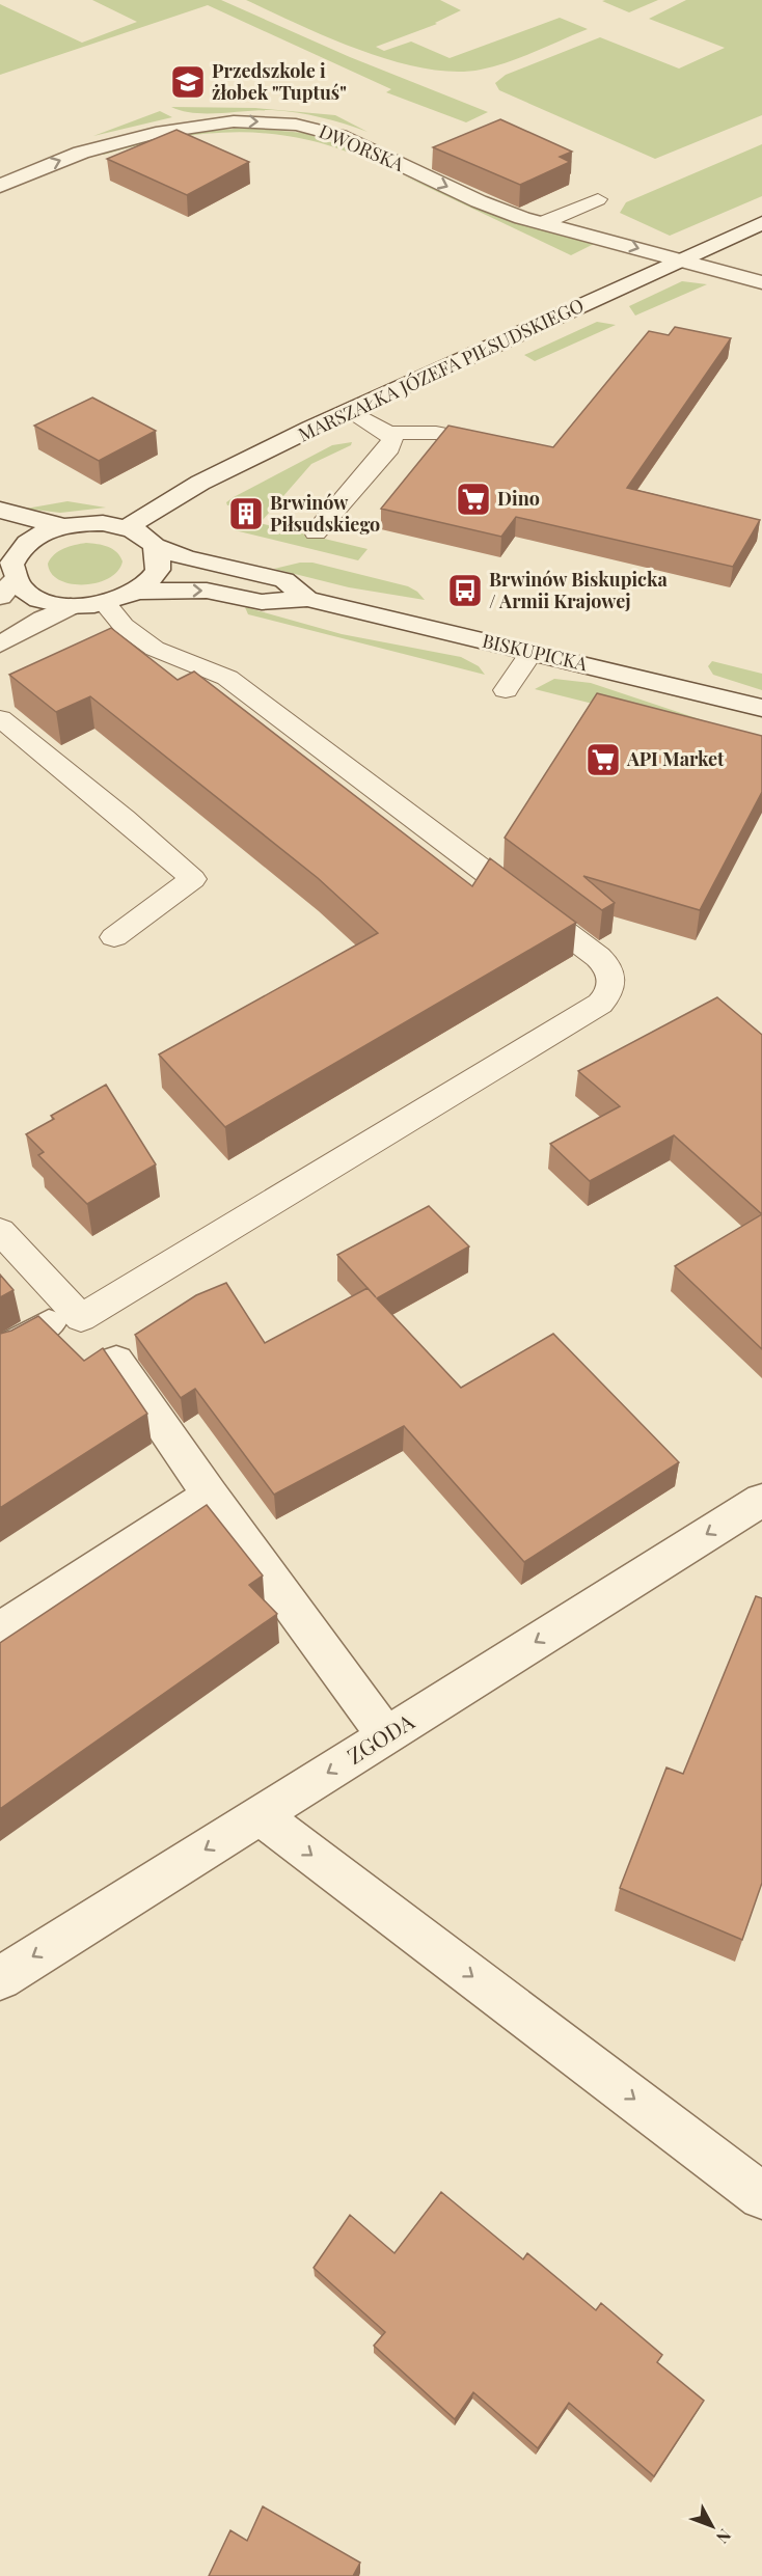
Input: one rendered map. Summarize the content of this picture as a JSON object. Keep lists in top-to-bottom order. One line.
{"streets":{"street":["DWORSKA","MARSZAŁKA JÓZEFA PIŁSUDSKIEGO","BISKUPICKA","ZGODA"]},"crossings":[["DWORSKA","MARSZAŁKA JÓZEFA PIŁSUDSKIEGO"],["MARSZAŁKA JÓZEFA PIŁSUDSKIEGO","BISKUPICKA"]],"one_way":["DWORSKA","ZGODA"],"places":{"school or university":["Przedszkole i żłobek \"Tuptuś\""],"supermarket":["Dino","API Market"],"building":["Brwinów Piłsudskiego"],"bus stop":["Brwinów Biskupicka / Armii Krajowej"]},"north":"bottom right"}
